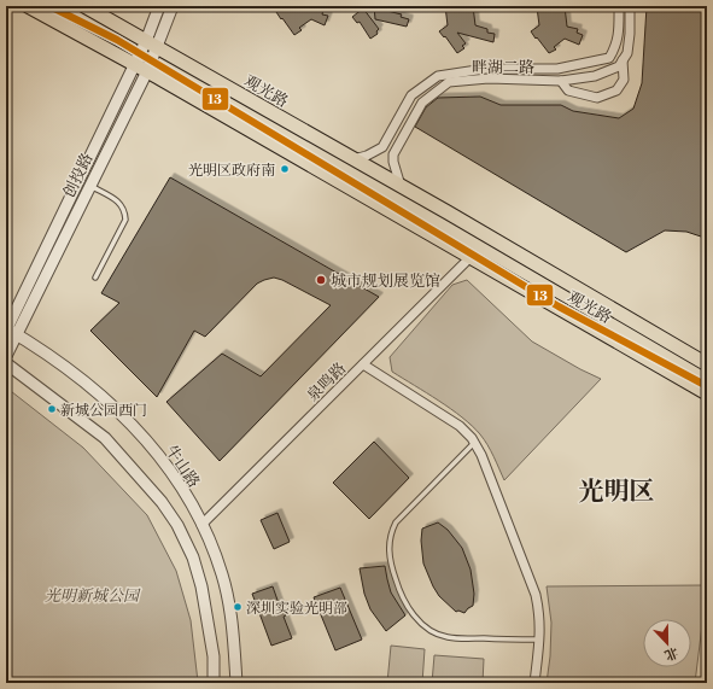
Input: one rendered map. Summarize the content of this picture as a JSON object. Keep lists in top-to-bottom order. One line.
{"streets":{"main road":["观光路"],"street":["畔湖二路","创投路","泉鸣路","牛山路"]},"crossings":[["畔湖二路","观光路"],["观光路","创投路"],["观光路","泉鸣路"],["创投路","牛山路"],["泉鸣路","牛山路"]],"districts":["光明区"],"parks":["光明新城公园"],"places":["光明区政府南","城市规划展览馆","新城公园西门","深圳实验光明部"],"lines":["transit line 13"],"north":"bottom"}
